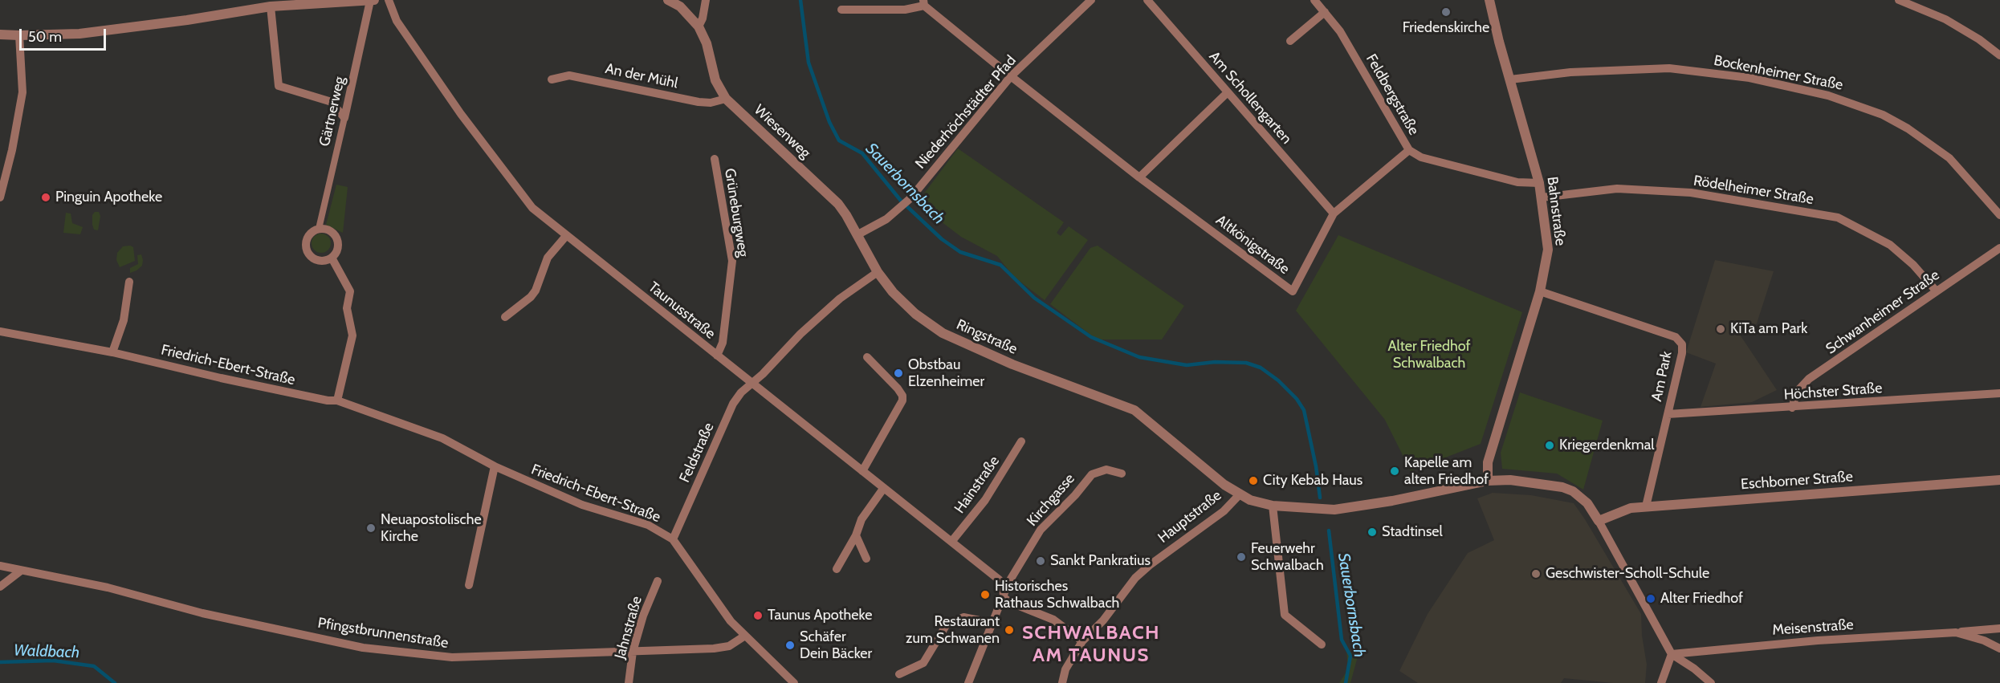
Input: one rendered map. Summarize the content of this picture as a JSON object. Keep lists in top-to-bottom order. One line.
{"streets":{"street":["Bockenheimer Straße","An der Mühl","Feldbergstraße","Am Schollengarten","Gärtnerweg","Niederhöchstädter Pfad","Wiesenweg","Rödelheimer Straße","Bahnstraße","Grüneburgweg","Altkönigstraße","Taunusstraße","Schwanheimer Straße","Ringstraße","Friedrich-Ebert-Straße","Am Park","Höchster Straße","Feldstraße","Eschborner Straße","Hainstraße","Kirchgasse","Hauptstraße","Jahnstraße","Meisenstraße","Pfingstbrunnenstraße"]},"crossings":[["Bockenheimer Straße","Bahnstraße"],["An der Mühl","Wiesenweg"],["Feldbergstraße","Bahnstraße"],["Feldbergstraße","Altkönigstraße"],["Am Schollengarten","Altkönigstraße"],["Niederhöchstädter Pfad","Wiesenweg"],["Niederhöchstädter Pfad","Altkönigstraße"],["Wiesenweg","Ringstraße"],["Rödelheimer Straße","Bahnstraße"],["Rödelheimer Straße","Schwanheimer Straße"],["Bahnstraße","Ringstraße"],["Bahnstraße","Am Park"],["Grüneburgweg","Taunusstraße"],["Taunusstraße","Feldstraße"],["Taunusstraße","Hainstraße"],["Taunusstraße","Kirchgasse"],["Schwanheimer Straße","Höchster Straße"],["Ringstraße","Hauptstraße"],["Friedrich-Ebert-Straße","Feldstraße"],["Friedrich-Ebert-Straße","Pfingstbrunnenstraße"],["Am Park","Höchster Straße"],["Am Park","Eschborner Straße"],["Jahnstraße","Pfingstbrunnenstraße"]],"districts":["SCHWALBACH AM TAUNUS"],"water":["Sauerbornsbach","Waldbach"],"parks":["Alter Friedhof Schwalbach"],"places":["Friedenskirche","Pinguin Apotheke","KiTa am Park","Obstbau Elzenheimer","Kriegerdenkmal","Kapelle am alten Friedhof","City Kebab Haus","Neuapostolische Kirche","Stadtinsel","Feuerwehr Schwalbach","Sankt Pankratius","Geschwister-Scholl-Schule","Historisches Rathaus Schwalbach","Alter Friedhof","Taunus Apotheke","Restaurant zum Schwanen","Schäfer Dein Bäcker"],"scale_bar":"50 m"}
